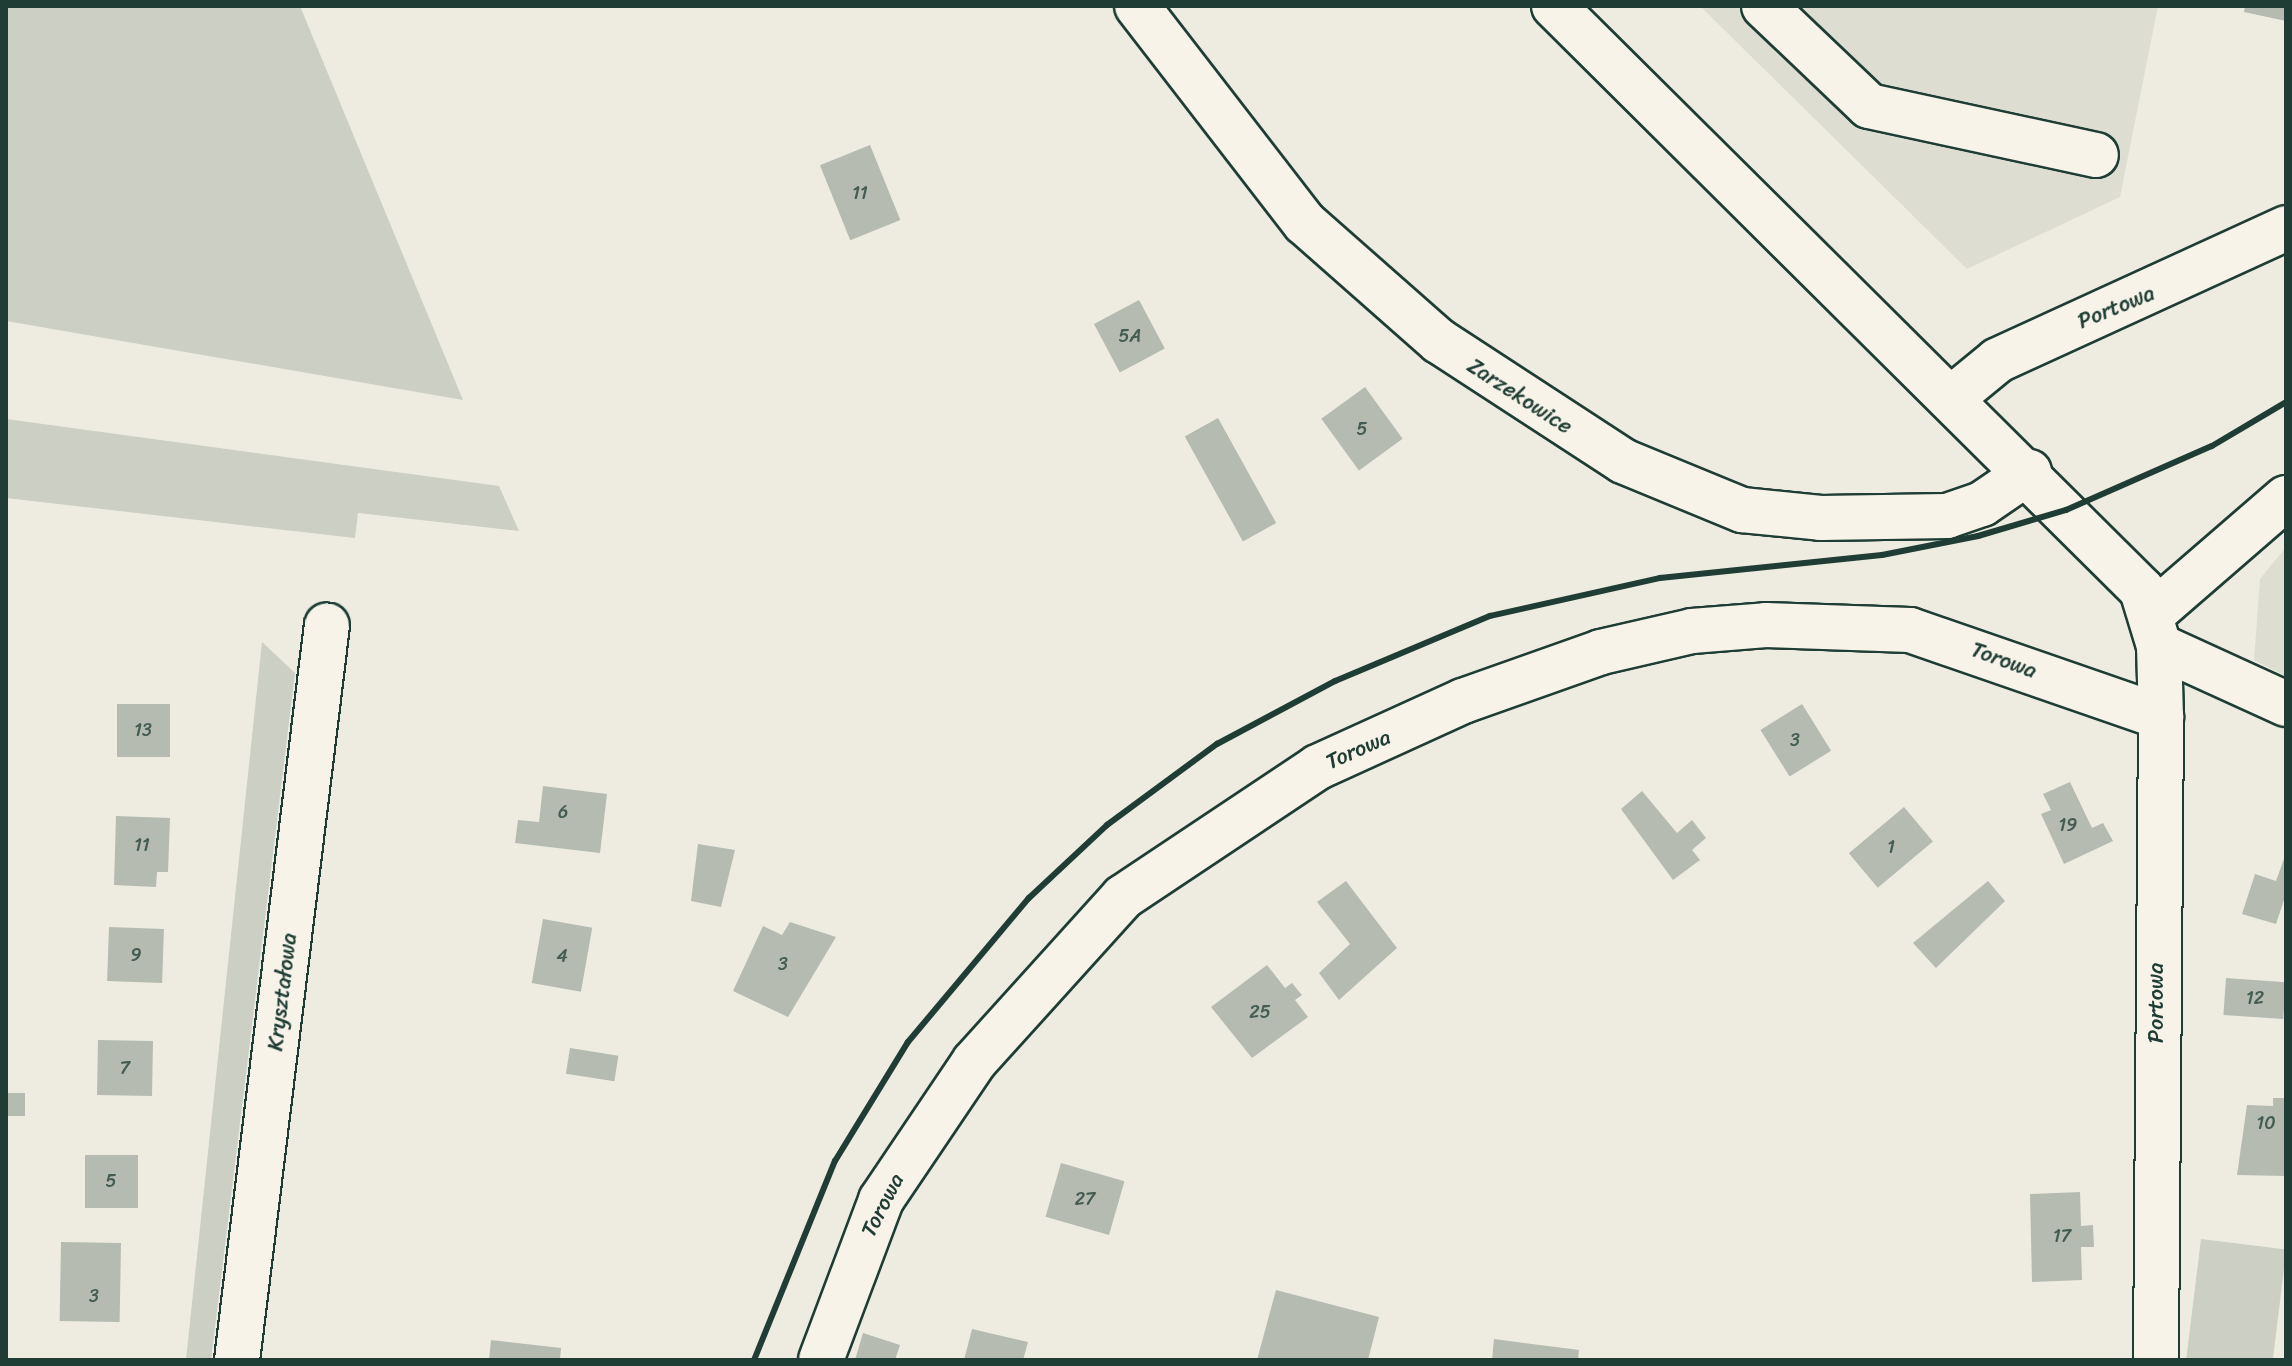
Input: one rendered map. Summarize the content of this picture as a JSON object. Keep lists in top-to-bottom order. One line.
{"streets":{"street":["Portowa","Zarzekowice","Torowa","Kryształowa"]},"crossings":[["Portowa","Torowa"]],"house_numbers":["11","5A","5","13","3","6","19","11","1","9","4","3","12","25","7","10","5","27","17","3"]}
